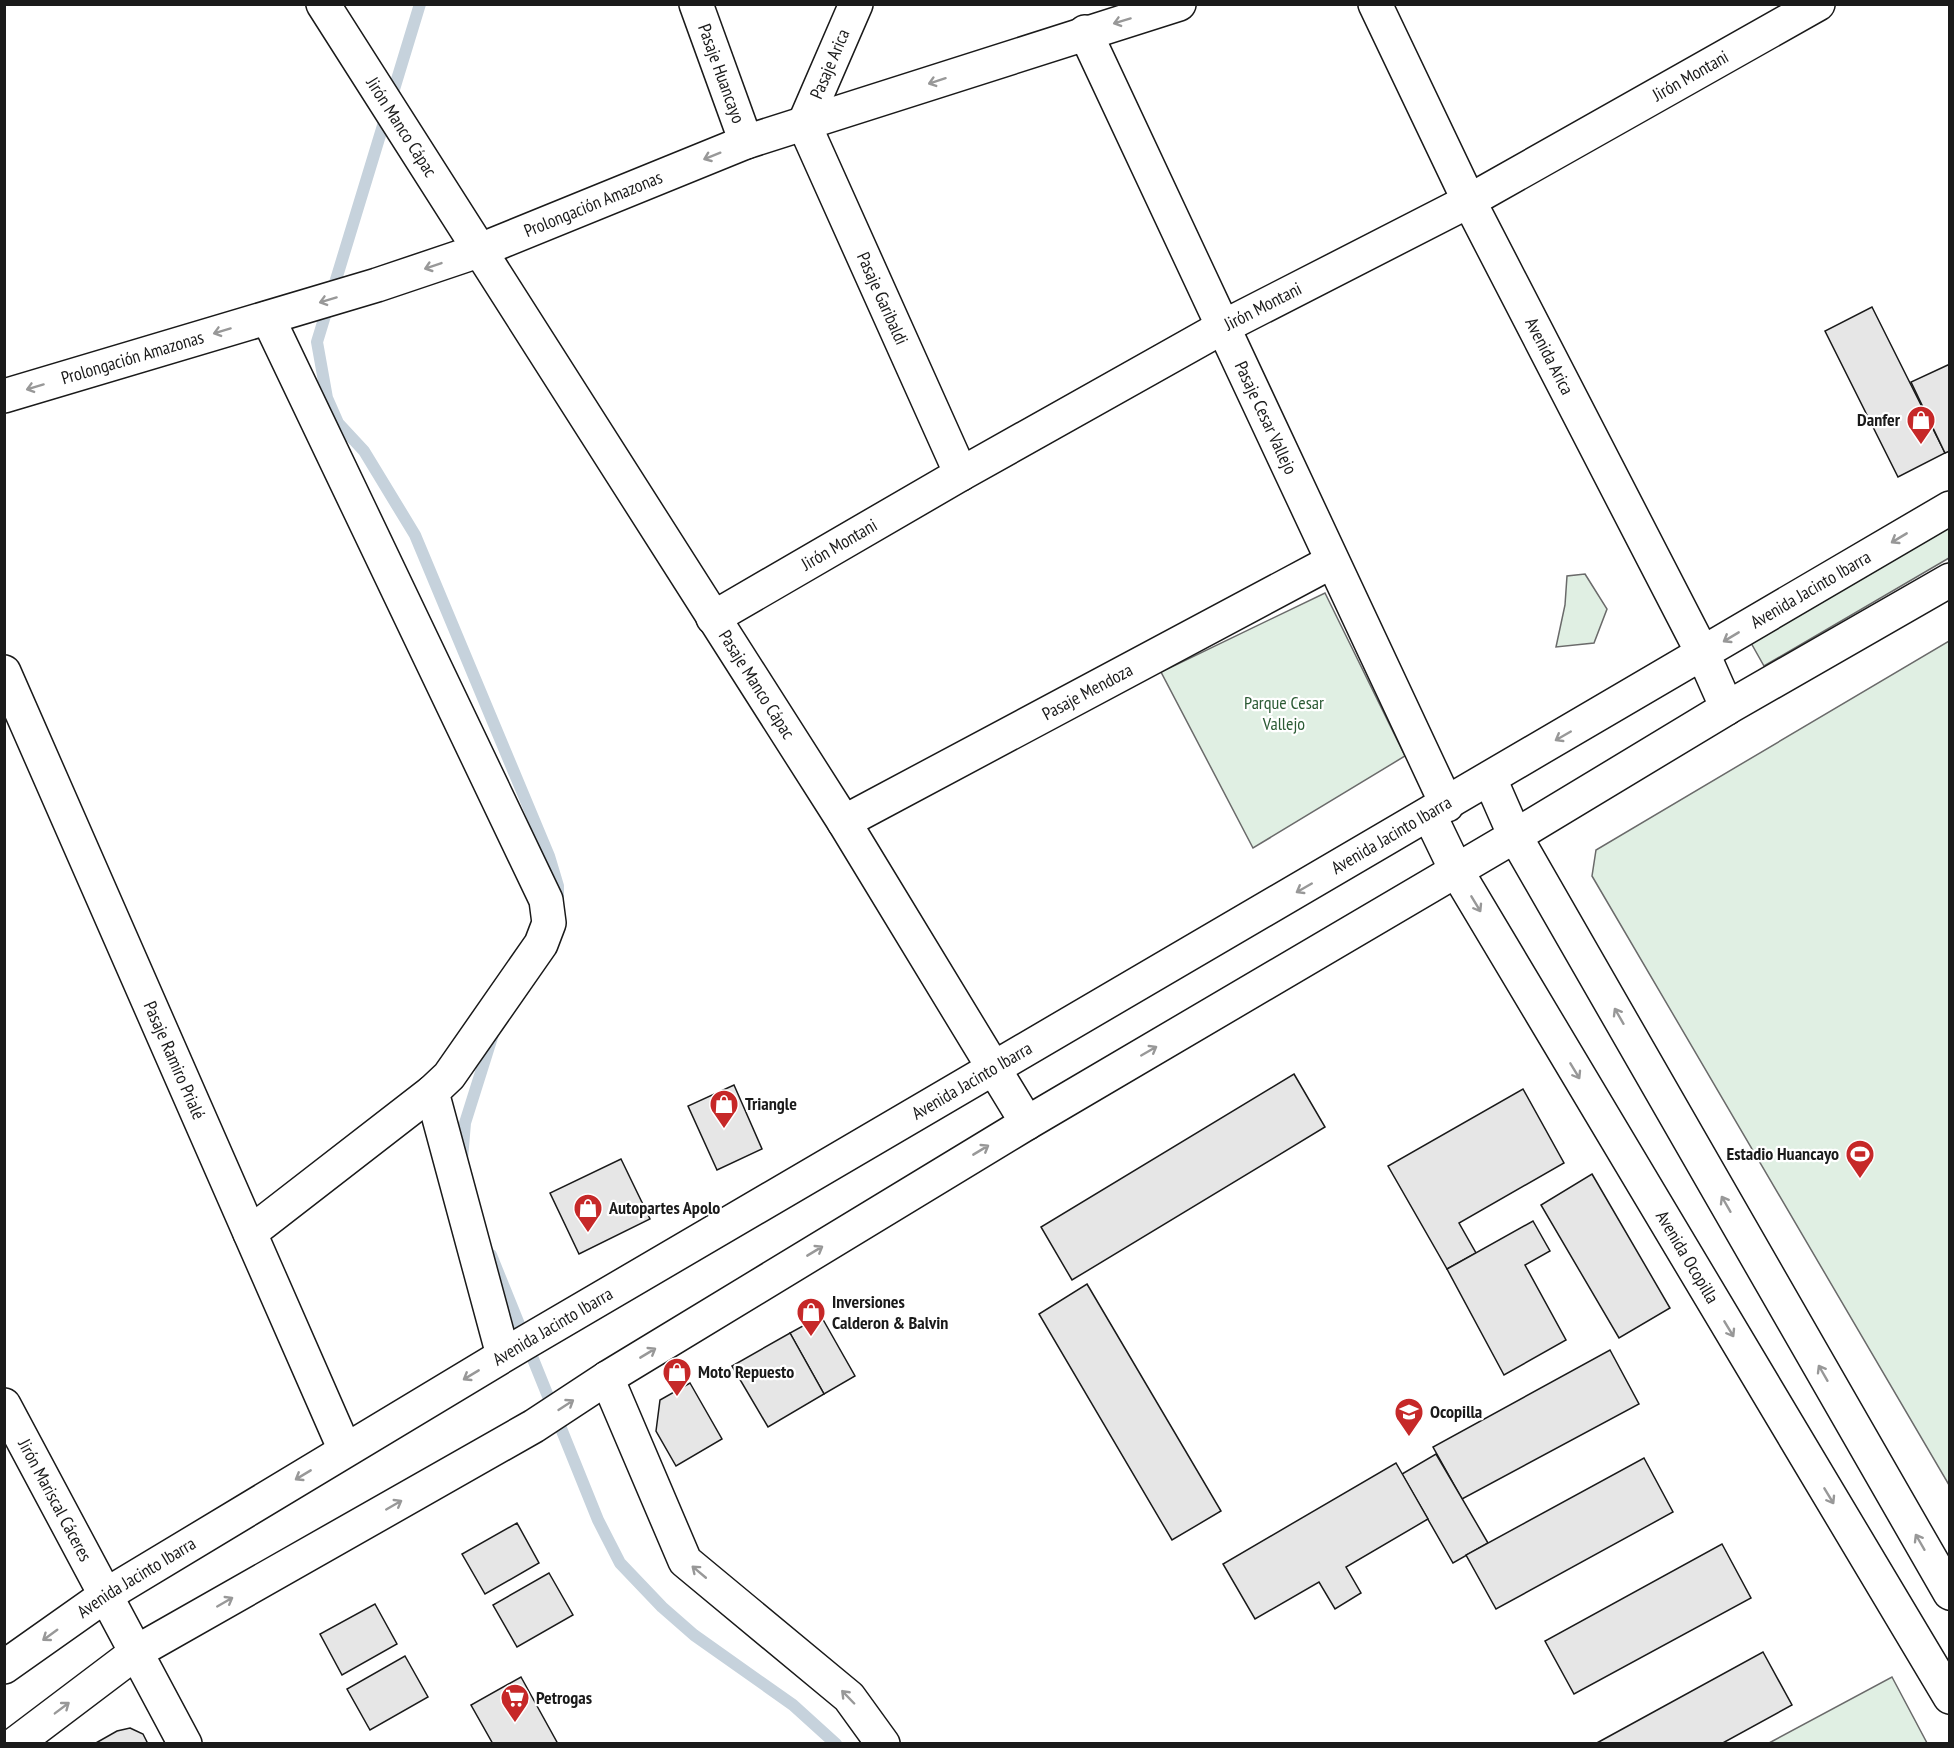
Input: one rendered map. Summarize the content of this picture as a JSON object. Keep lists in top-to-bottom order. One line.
{"streets":{"street":["Pasaje Arica","Pasaje Huancayo","Jirón Montani","Jirón Manco Cápac","Prolongación Amazonas","Pasaje Garibaldi","Avenida Arica","Pasaje Cesar Vallejo","Avenida Jacinto Ibarra","Pasaje Manco Cápac","Pasaje Mendoza","Pasaje Ramiro Prialé","Avenida Ocopilla","Jirón Mariscal Cáceres"]},"crossings":[["Pasaje Arica","Prolongación Amazonas"],["Pasaje Arica","Pasaje Garibaldi"],["Pasaje Huancayo","Prolongación Amazonas"],["Jirón Montani","Pasaje Garibaldi"],["Jirón Montani","Avenida Arica"],["Jirón Montani","Pasaje Cesar Vallejo"],["Jirón Montani","Pasaje Manco Cápac"],["Jirón Manco Cápac","Prolongación Amazonas"],["Jirón Manco Cápac","Pasaje Manco Cápac"],["Prolongación Amazonas","Pasaje Garibaldi"],["Prolongación Amazonas","Pasaje Cesar Vallejo"],["Prolongación Amazonas","Pasaje Manco Cápac"],["Avenida Arica","Avenida Jacinto Ibarra"],["Pasaje Cesar Vallejo","Avenida Jacinto Ibarra"],["Pasaje Cesar Vallejo","Pasaje Mendoza"],["Pasaje Cesar Vallejo","Avenida Ocopilla"],["Avenida Jacinto Ibarra","Pasaje Manco Cápac"],["Avenida Jacinto Ibarra","Pasaje Ramiro Prialé"],["Avenida Jacinto Ibarra","Avenida Ocopilla"],["Avenida Jacinto Ibarra","Jirón Mariscal Cáceres"],["Pasaje Manco Cápac","Pasaje Mendoza"]],"one_way":["Prolongación Amazonas"],"parks":["Parque Cesar Vallejo"],"places":{"shop":["Danfer","Triangle","Autopartes Apolo","Inversiones Calderon & Balvin","Moto Repuesto"],"sports":["Estadio Huancayo"],"school or university":["Ocopilla"],"supermarket":["Petrogas"]}}
